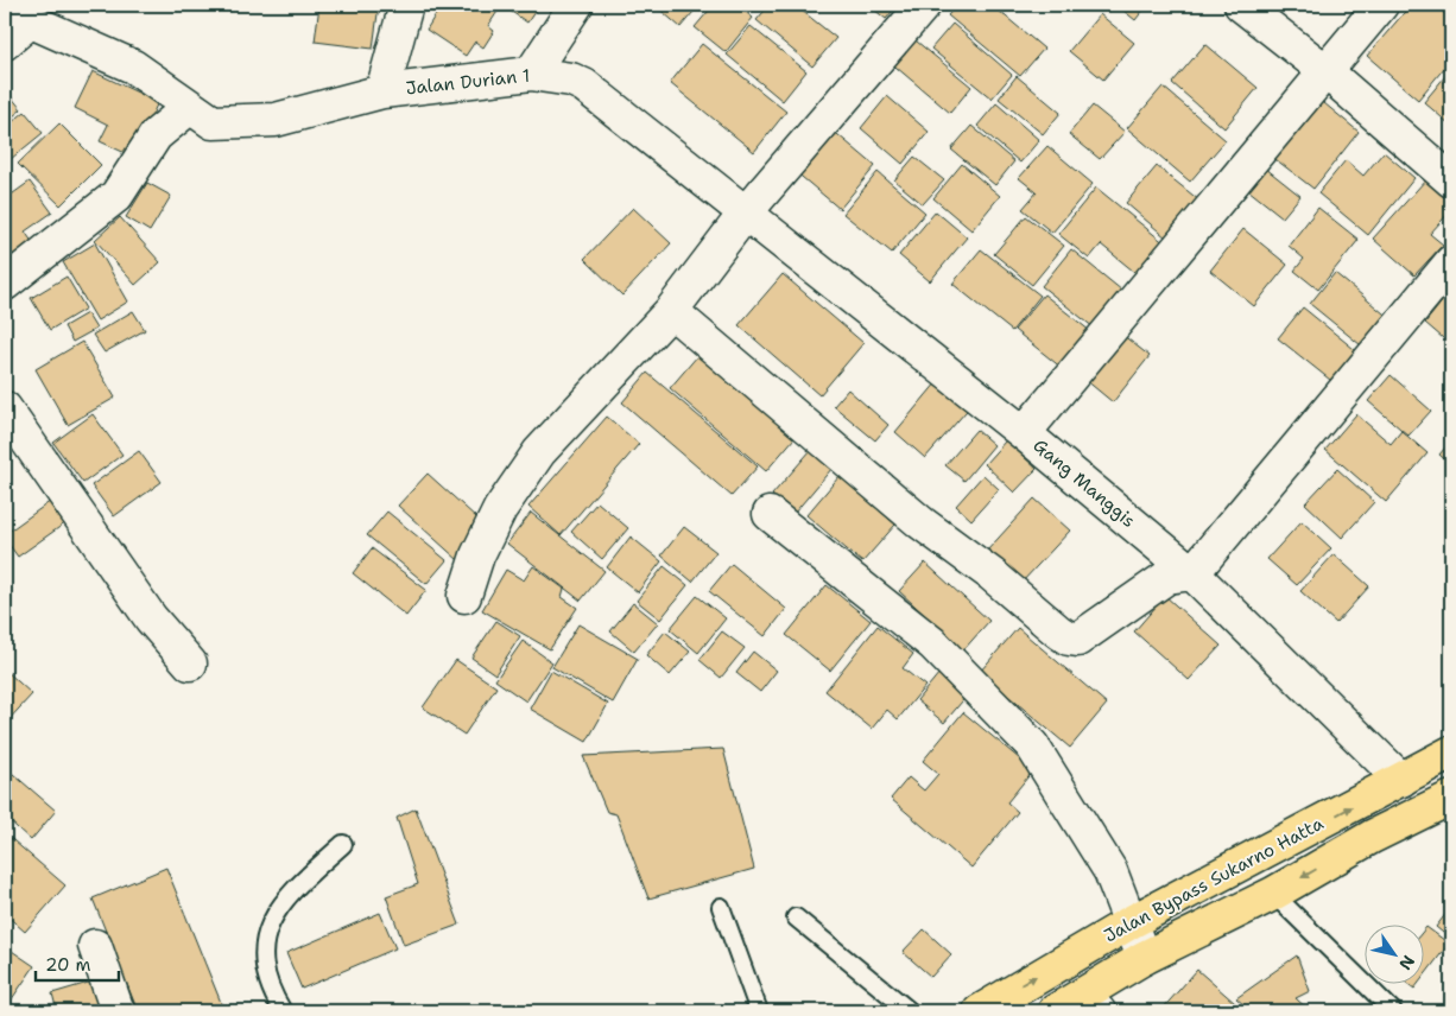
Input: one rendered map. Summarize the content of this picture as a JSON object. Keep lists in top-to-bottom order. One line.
{"streets":{"highway":["Jalan Bypass Sukarno Hatta"],"street":["Jalan Durian 1","Gang Manggis"]},"crossings":[["Jalan Durian 1","Gang Manggis"],["Gang Manggis","Jalan Bypass Sukarno Hatta"]],"scale_bar":"20 m","north":"bottom right"}
